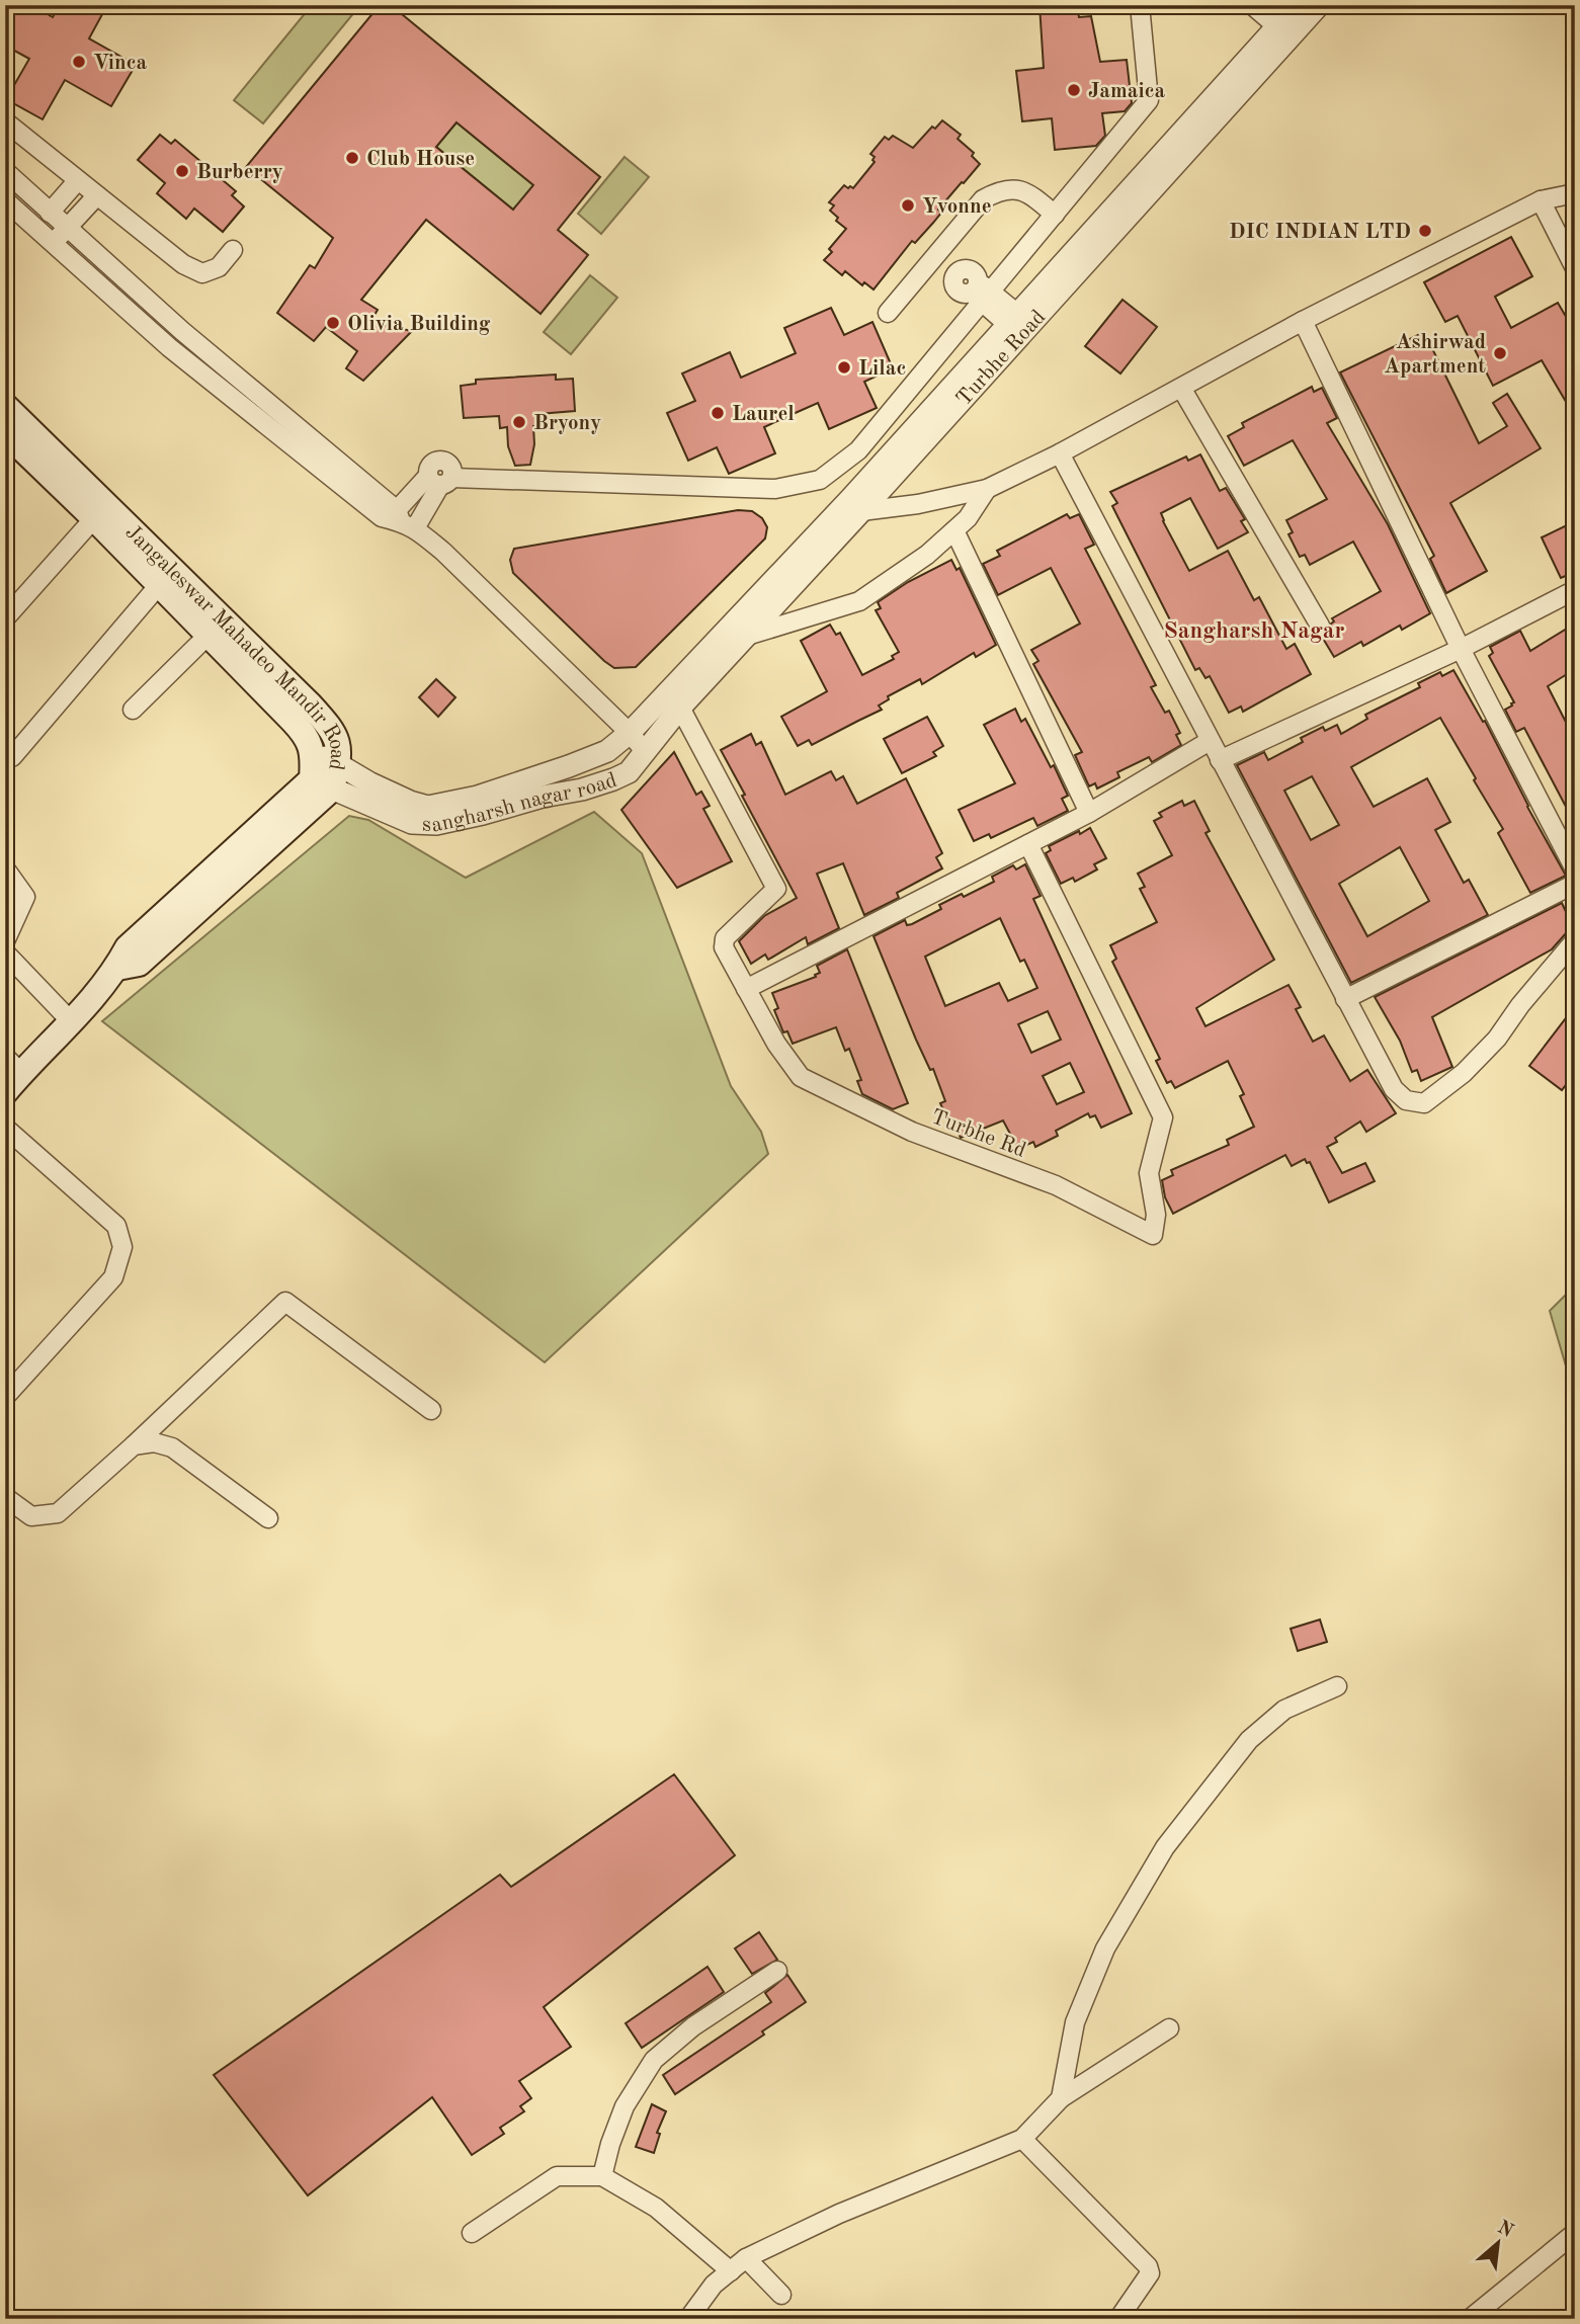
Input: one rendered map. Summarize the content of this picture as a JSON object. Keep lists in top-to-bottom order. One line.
{"streets":{"main road":["Jangaleswar Mahadeo Mandir Road"],"street":["Turbhe Road","sangharsh nagar road","Turbhe Rd"]},"crossings":[["Turbhe Road","sangharsh nagar road"],["Turbhe Road","Turbhe Rd"],["Jangaleswar Mahadeo Mandir Road","sangharsh nagar road"],["sangharsh nagar road","Turbhe Rd"]],"districts":["Sangharsh Nagar"],"places":["Vinca","Jamaica","Club House","Burberry","Yvonne","DIC INDIAN LTD","Olivia Building","Ashirwad Apartment","Lilac","Laurel","Bryony"],"north":"top right"}
